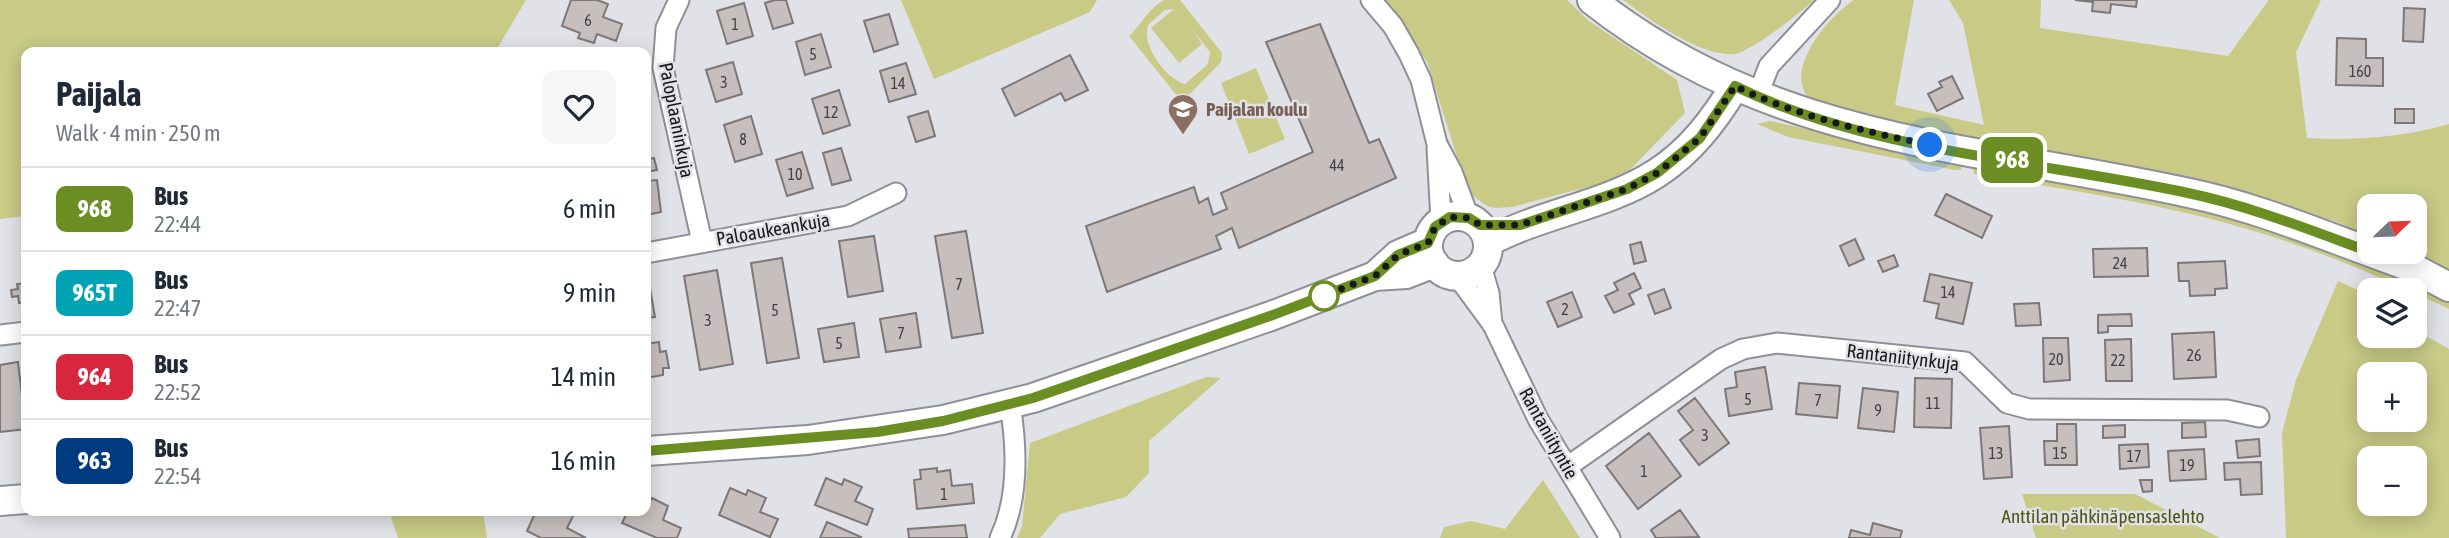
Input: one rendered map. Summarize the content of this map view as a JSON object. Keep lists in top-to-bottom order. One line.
{"streets":{"street":["Paloplaaninkuja","Paloaukeankuja","Rantaniitynkuja","Rantaniityntie"]},"crossings":[["Paloplaaninkuja","Paloaukeankuja"],["Rantaniitynkuja","Rantaniityntie"]],"parks":["Anttilan pähkinäpensaslehto"],"places":{"school or university":["Paijalan koulu"]},"lines":["bus line 968"],"house_numbers":["6","1","5","160","3","14","12","8","44","10","24","7","14","2","5","3","7","5","26","20","22","5","7","11","9","3","13","15","17","19","1","1"],"north":"top right","page":{"on_map":"968","heading":["Paijala","Walk · 4 min · 250 m"],"list":[{"mark":"968","name":"Bus","note":"22:44","value":"6 min"},{"mark":"965T","name":"Bus","note":"22:47","value":"9 min"},{"mark":"964","name":"Bus","note":"22:52","value":"14 min"},{"mark":"963","name":"Bus","note":"22:54","value":"16 min"}],"map_buttons":["+","−"]}}
